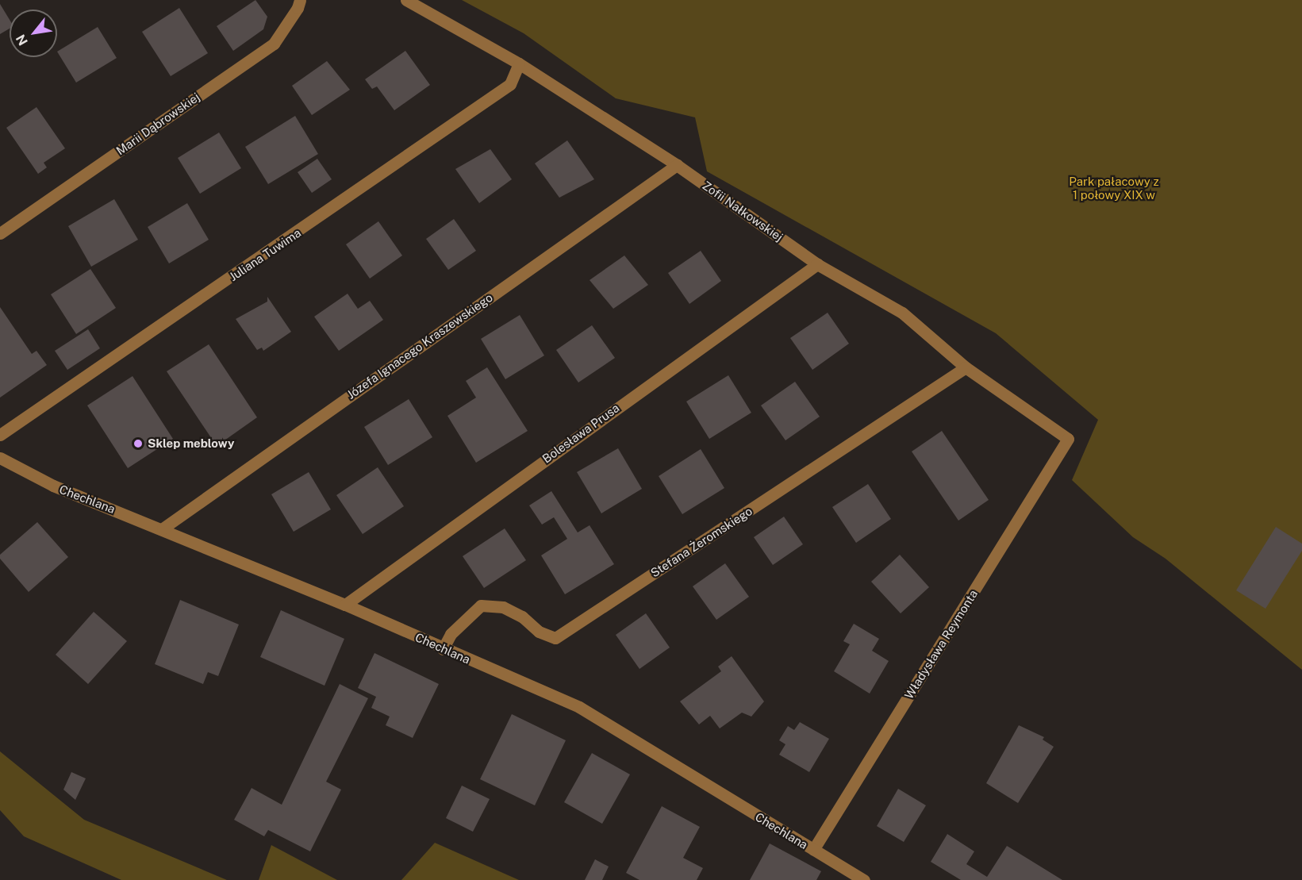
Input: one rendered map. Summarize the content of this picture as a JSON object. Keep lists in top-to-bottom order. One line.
{"streets":{"street":["Marii Dąbrowskiej","Zofii Nałkowskiej","Juliana Tuwima","Józefa Ignacego Kraszewskiego","Bolesława Prusa","Chechlana","Stefana Żeromskiego","Władysława Reymonta"]},"crossings":[["Zofii Nałkowskiej","Juliana Tuwima"],["Zofii Nałkowskiej","Józefa Ignacego Kraszewskiego"],["Zofii Nałkowskiej","Bolesława Prusa"],["Zofii Nałkowskiej","Stefana Żeromskiego"],["Zofii Nałkowskiej","Władysława Reymonta"],["Józefa Ignacego Kraszewskiego","Chechlana"],["Bolesława Prusa","Chechlana"],["Chechlana","Stefana Żeromskiego"],["Chechlana","Władysława Reymonta"]],"parks":["Park pałacowy z 1 połowy XIX w"],"places":["Sklep meblowy"],"north":"bottom left"}
